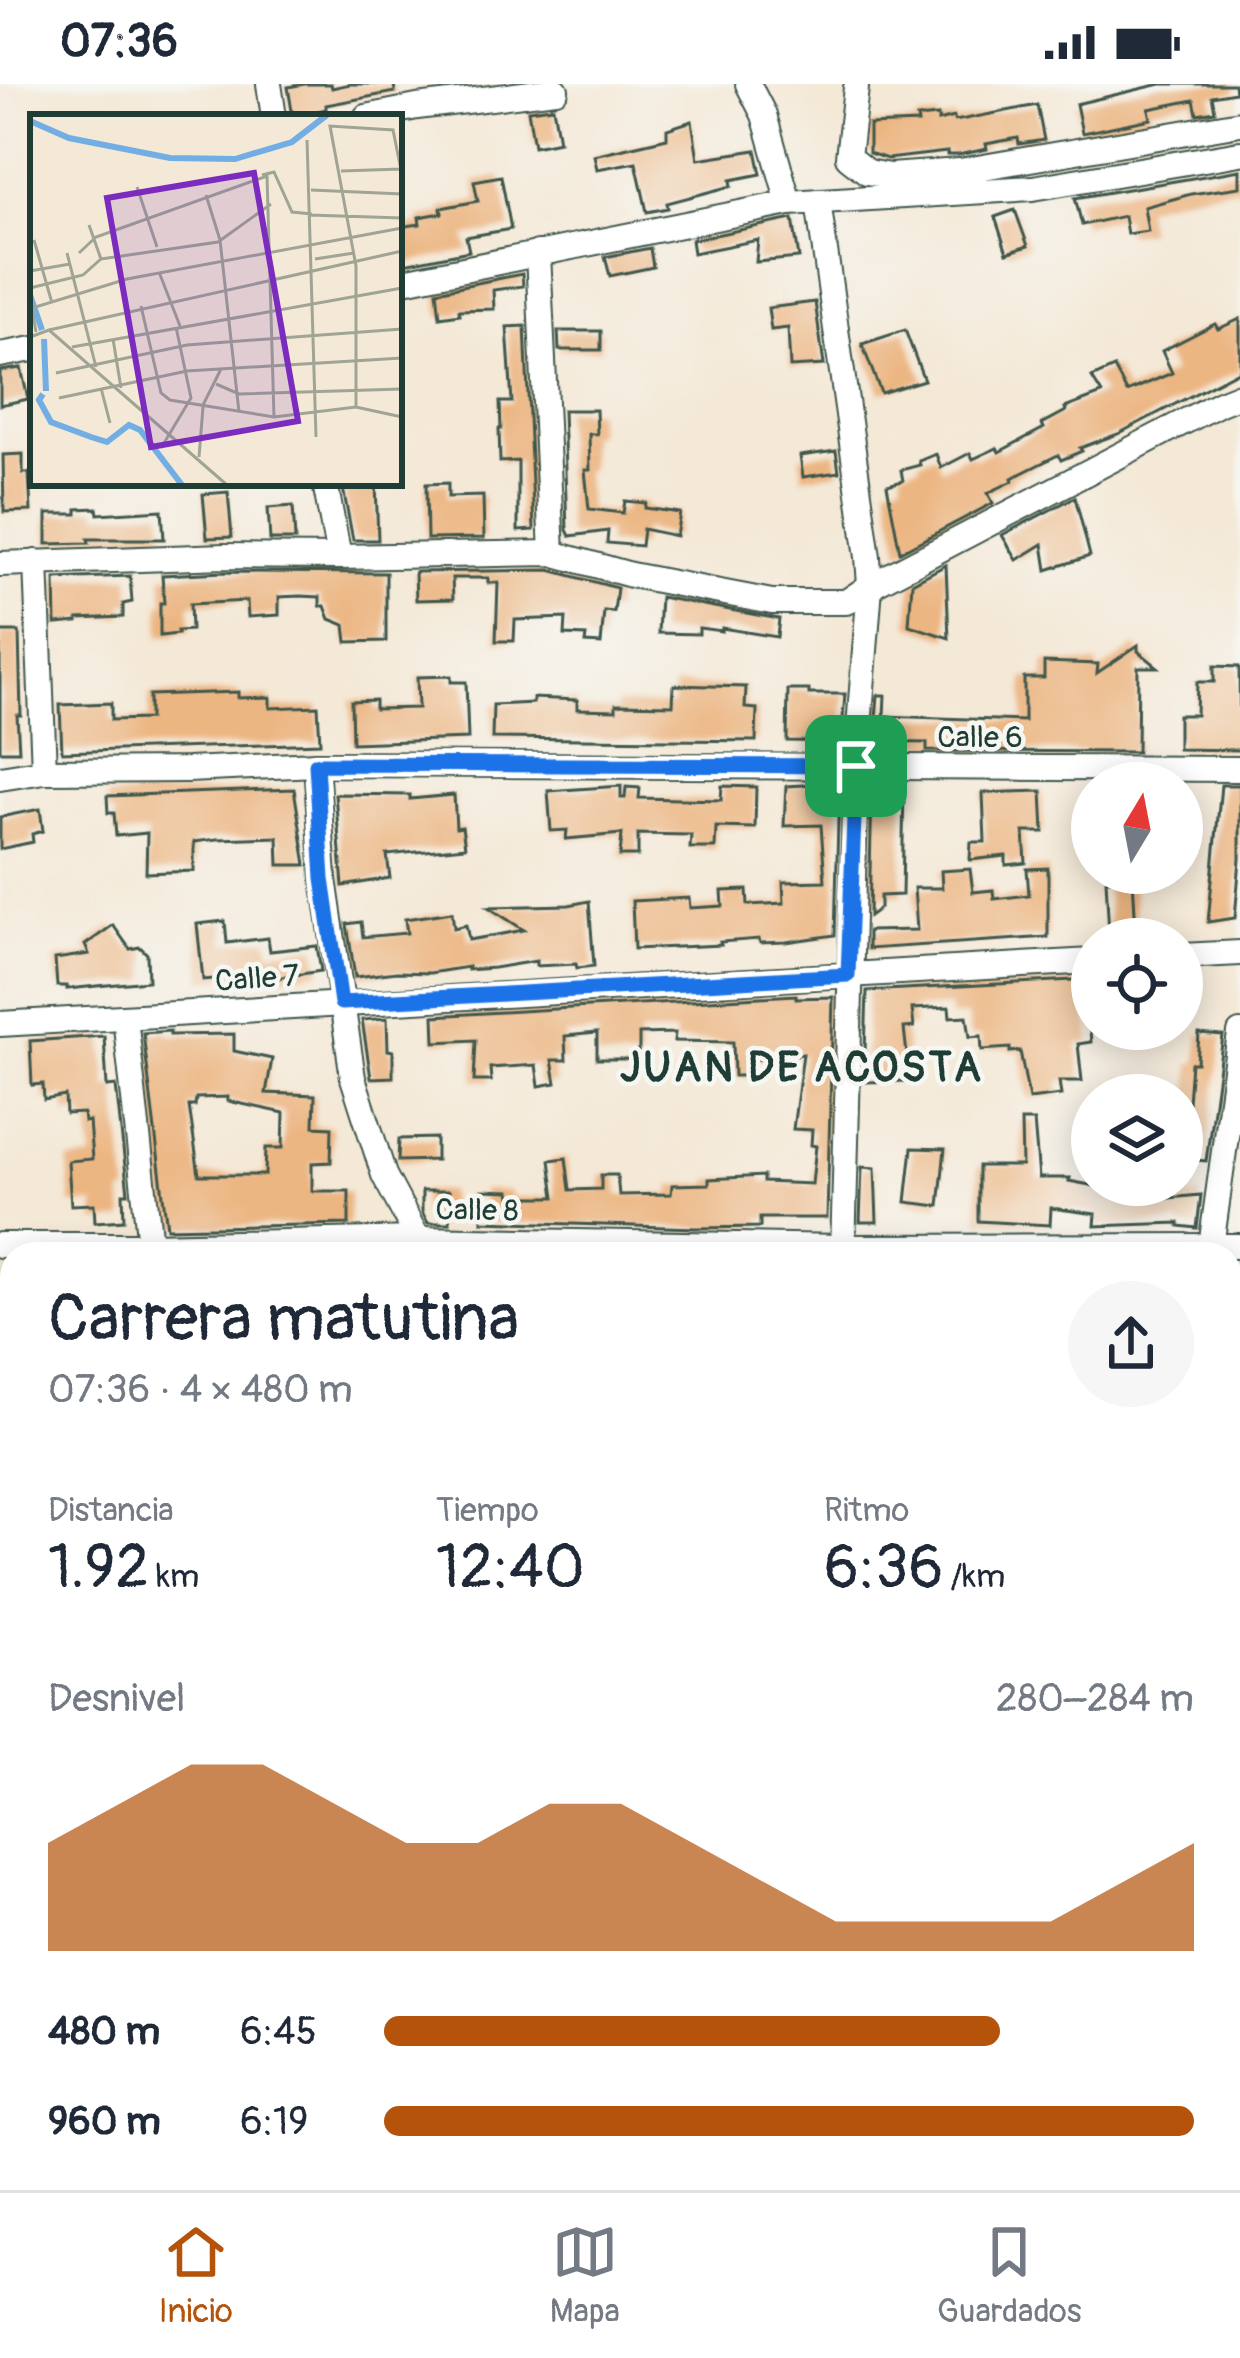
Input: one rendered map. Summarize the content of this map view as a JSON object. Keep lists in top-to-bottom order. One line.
{"streets":{"street":["Calle 6","Calle 7","Calle 8"]},"districts":["JUAN DE ACOSTA"],"north":"top","page":{"status":"07:36","heading":["Carrera matutina","07:36 · 4 × 480 m"],"stats":[["Distancia","1.92 km"],["Tiempo","12:40"],["Ritmo","6:36 /km"]],"chart":["Desnivel","280–284 m"],"list":[{"name":"480 m","note":"6:45"},{"name":"960 m","note":"6:19"}],"tabs":["Inicio","Mapa","Guardados"]}}
